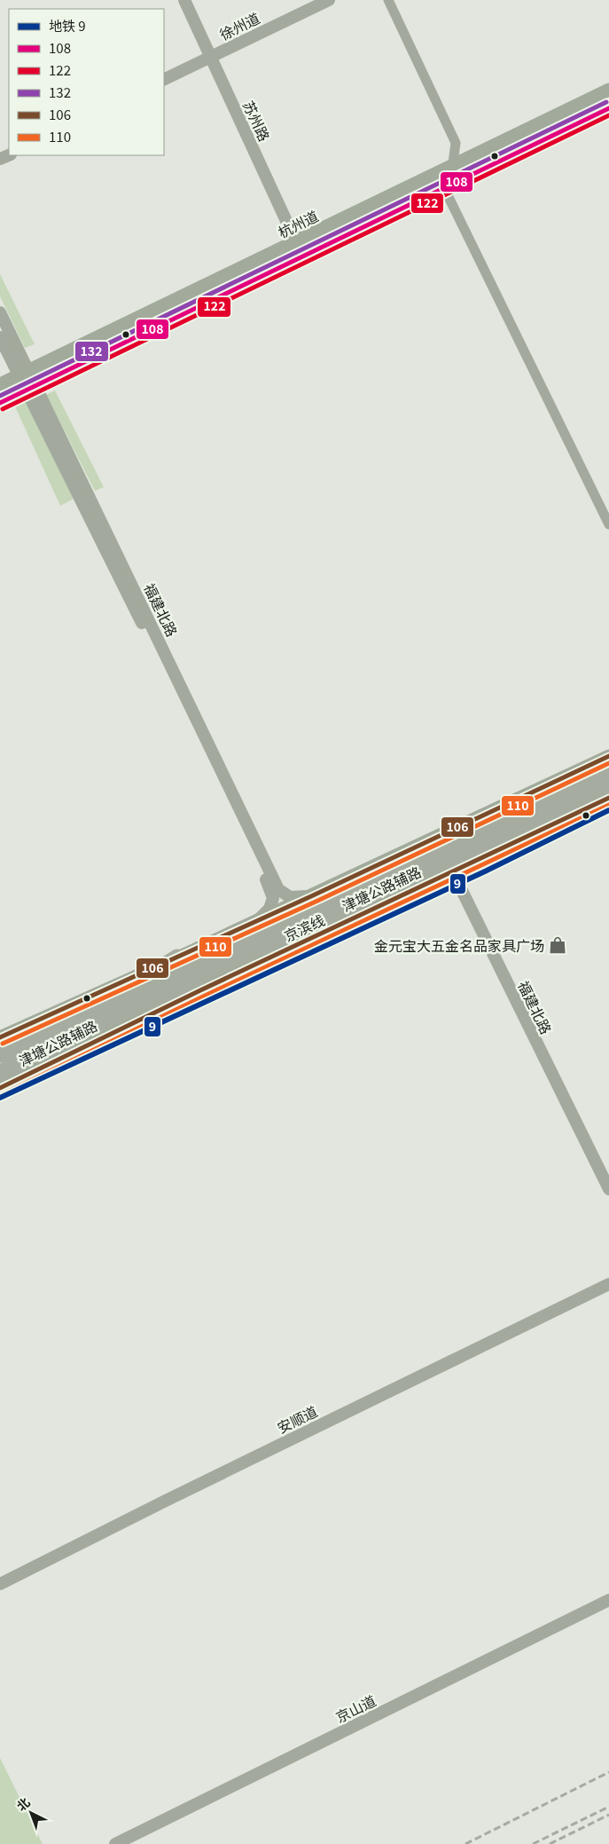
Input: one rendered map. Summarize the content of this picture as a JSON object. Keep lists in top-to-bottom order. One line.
{"streets":{"highway":["京滨线"],"main road":["杭州道","津塘公路辅路"],"street":["徐州道","苏州路","福建北路","安顺道","京山道"]},"crossings":[["徐州道","苏州路"],["苏州路","杭州道"],["杭州道","福建北路"],["福建北路","津塘公路辅路"]],"places":{"shop":["金元宝大五金名品家具广场"]},"lines":["transit line 132","transit line 108","transit line 122","transit line 106","transit line 110","metro line 9"],"legend":["地铁 9","108","122","132","106","110"],"north":"top left"}
